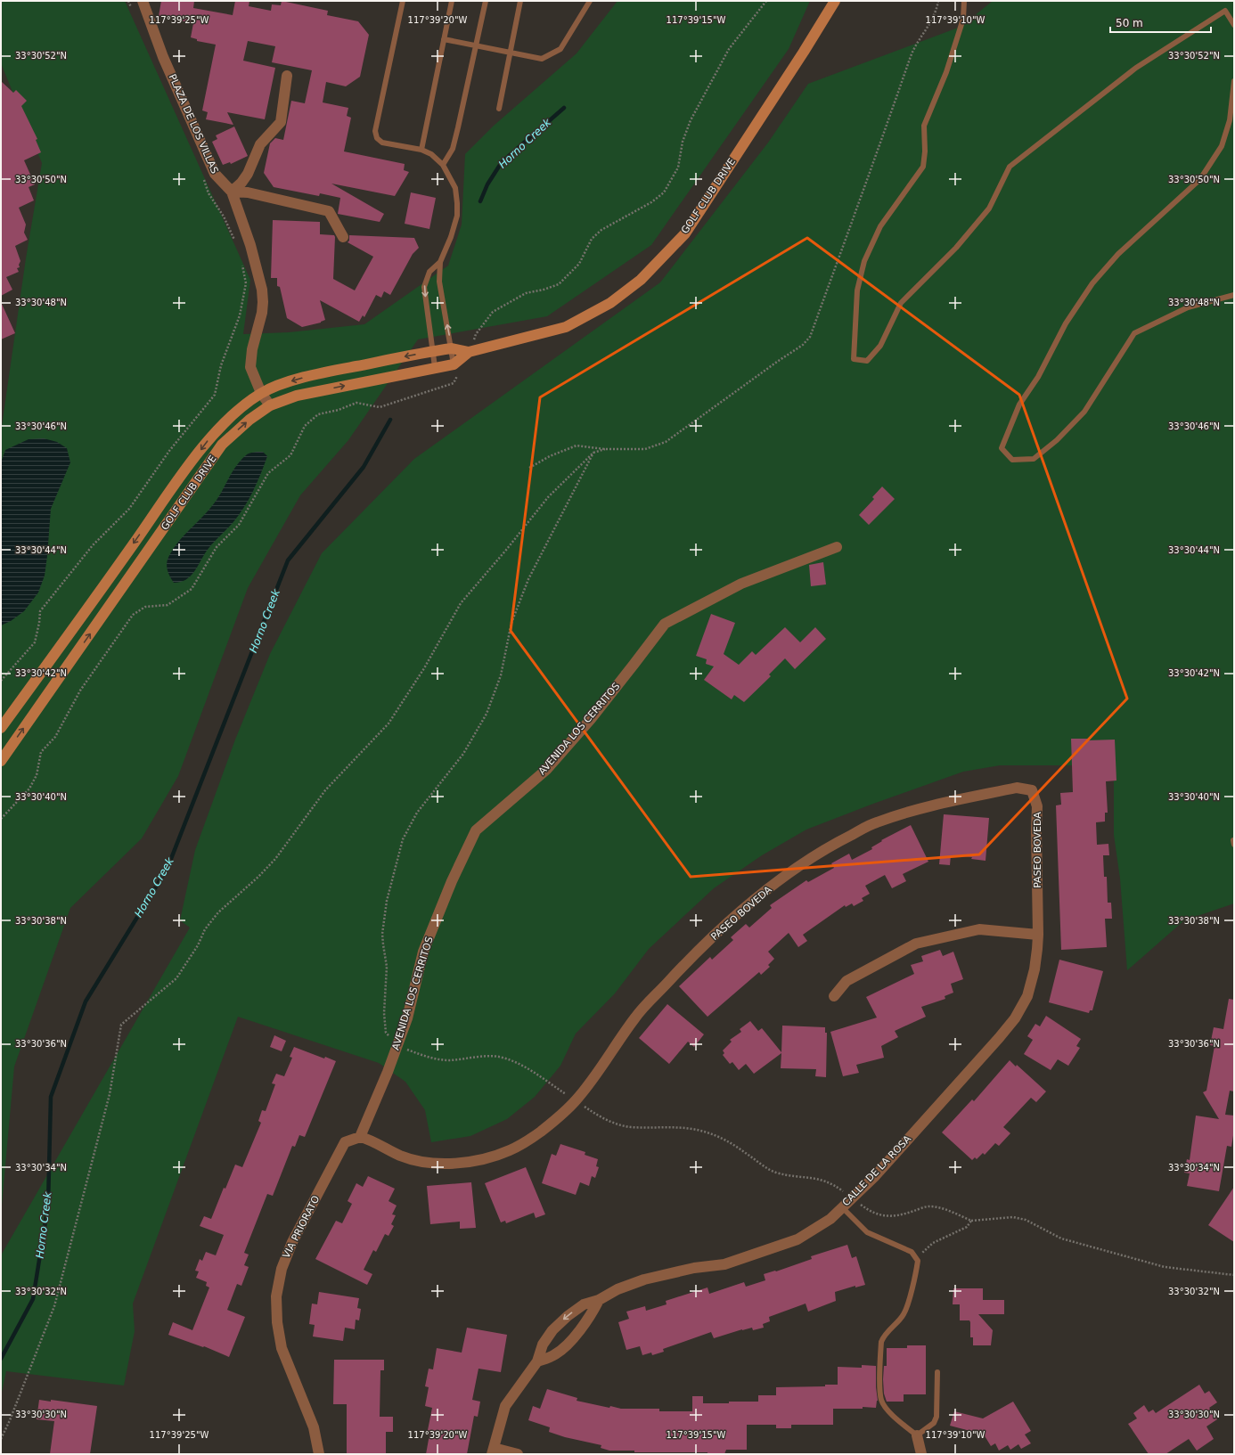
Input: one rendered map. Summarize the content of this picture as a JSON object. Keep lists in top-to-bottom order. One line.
{"streets":{"street":["PLAZA DE LOS VILLAS","GOLF CLUB DRIVE","AVENIDA LOS CERRITOS","PASEO BOVEDA","CALLE DE LA ROSA","VIA PRIORATO"]},"crossings":[["PLAZA DE LOS VILLAS","GOLF CLUB DRIVE"],["AVENIDA LOS CERRITOS","PASEO BOVEDA"],["AVENIDA LOS CERRITOS","VIA PRIORATO"],["PASEO BOVEDA","CALLE DE LA ROSA"],["PASEO BOVEDA","VIA PRIORATO"]],"water":["Horno Creek"],"scale_bar":"50 m","coordinates":["117°39'25\"W","117°39'20\"W","117°39'15\"W","117°39'10\"W","33°30'52\"N","33°30'50\"N","33°30'48\"N","33°30'46\"N","33°30'44\"N","33°30'42\"N","33°30'40\"N","33°30'38\"N","33°30'36\"N","33°30'34\"N","33°30'32\"N","33°30'30\"N"]}
